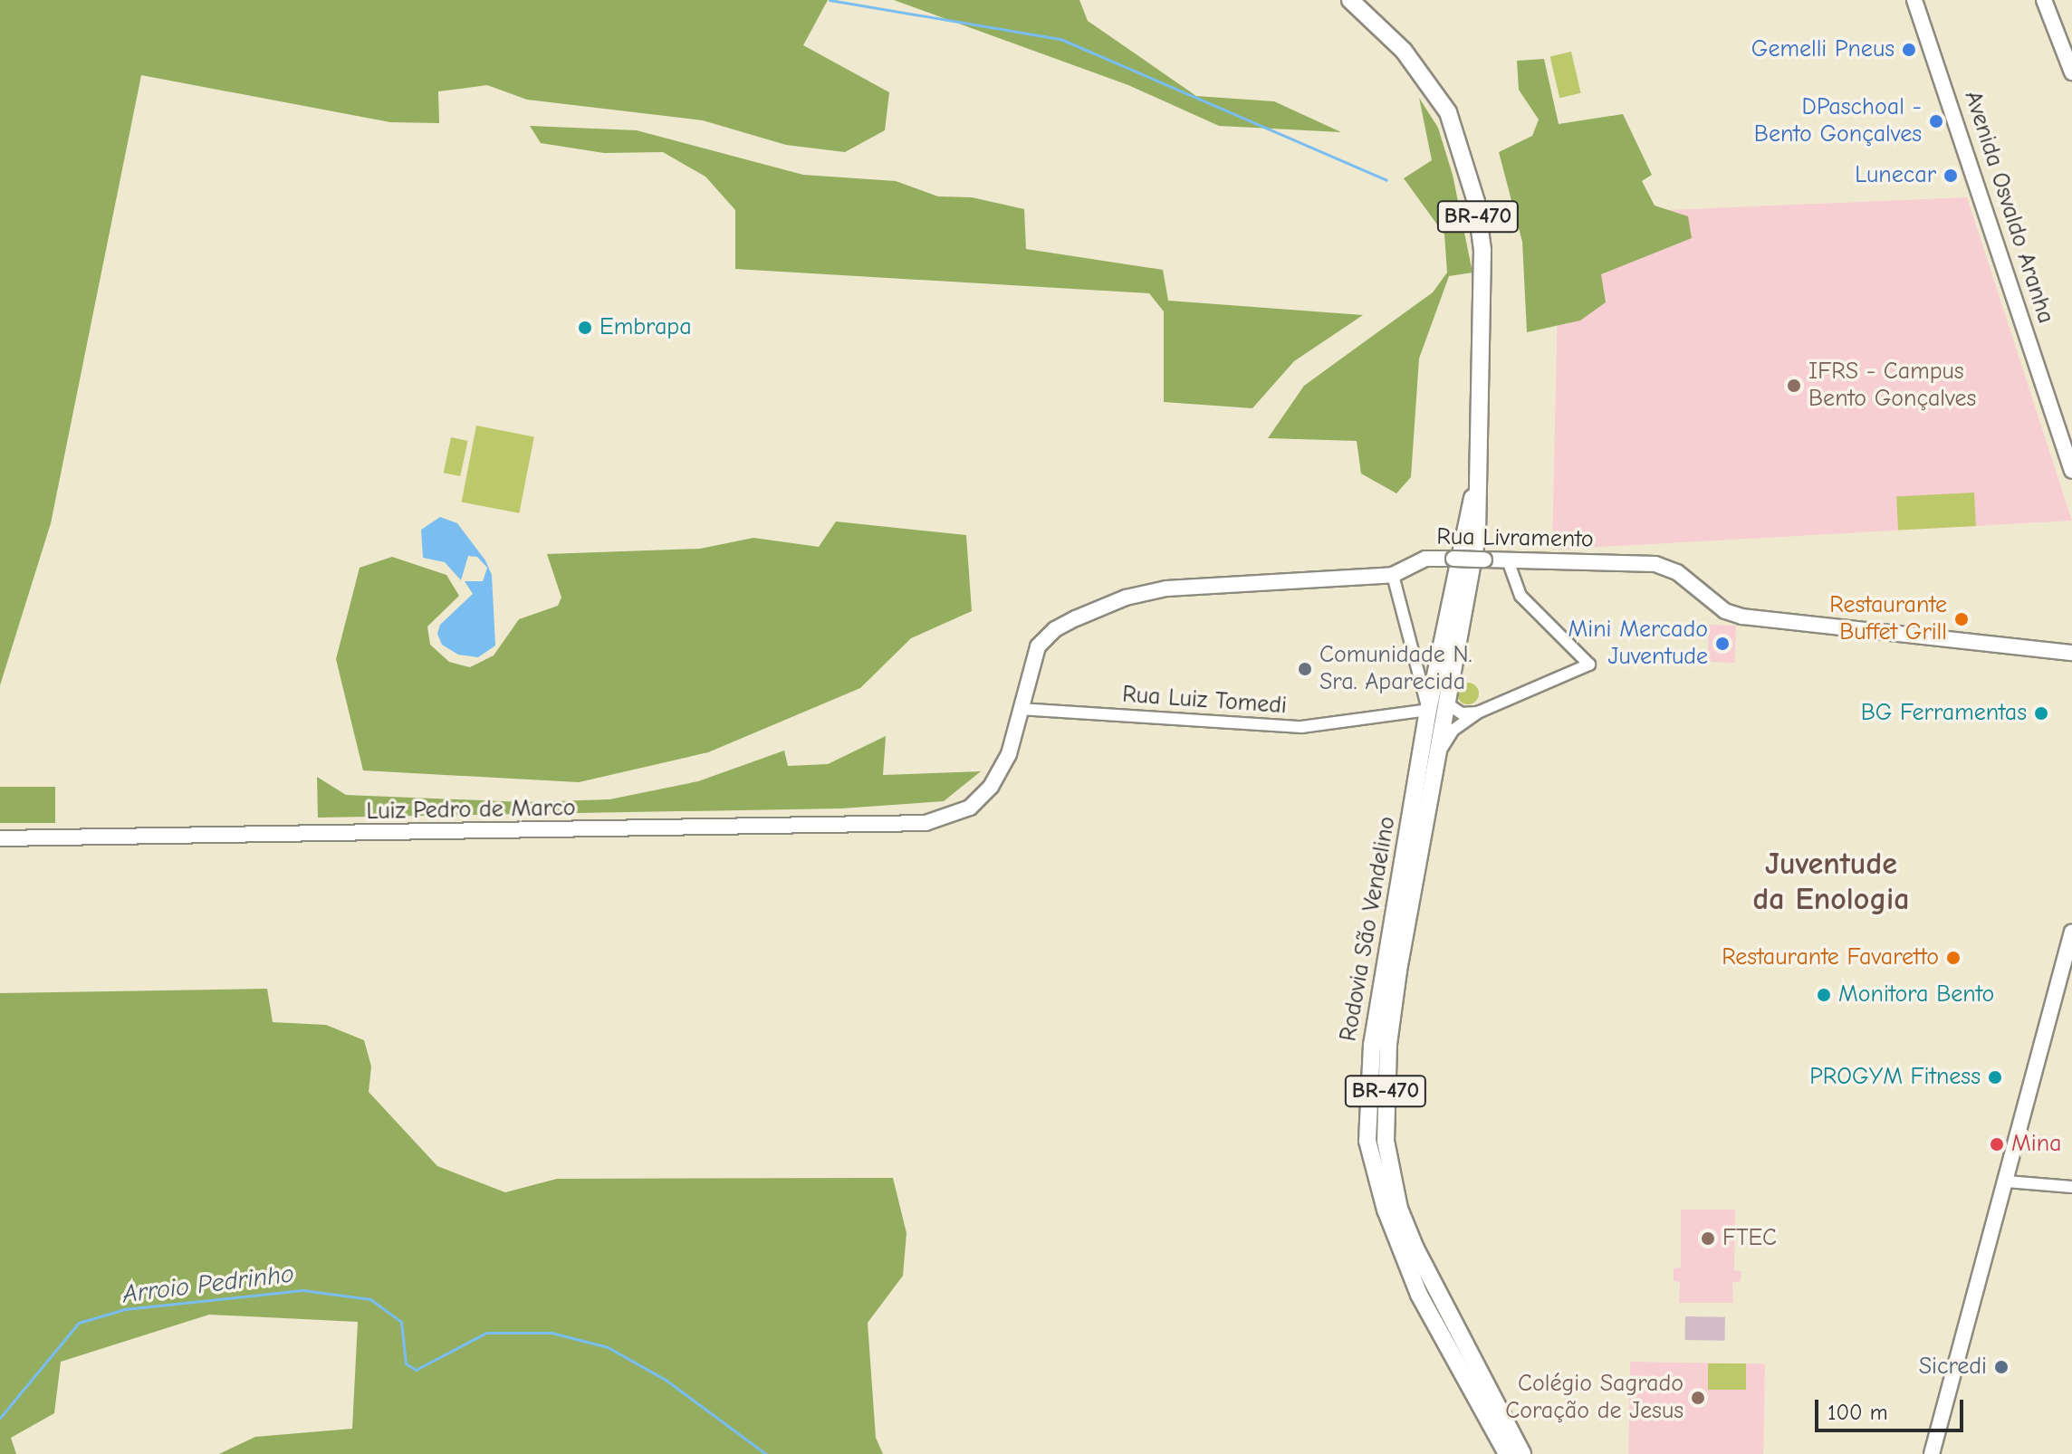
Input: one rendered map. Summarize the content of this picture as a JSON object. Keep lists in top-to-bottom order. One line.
{"streets":{"highway":["BR-470","Rodovia São Vendelino"],"main road":["Avenida Osvaldo Aranha","Rua Livramento","Luiz Pedro de Marco"],"street":["Rua Luiz Tomedi"]},"crossings":[["BR-470","Rodovia São Vendelino"],["Rua Livramento","Rua Luiz Tomedi"],["Rua Livramento","Luiz Pedro de Marco"],["Rua Luiz Tomedi","Rodovia São Vendelino"]],"districts":["Juventude da Enologia"],"water":["Arroio Pedrinho"],"places":["Gemelli Pneus","DPaschoal - Bento Gonçalves","Lunecar","Embrapa","IFRS - Campus Bento Gonçalves","Restaurante Buffet Grill","Mini Mercado Juventude","Comunidade N. Sra. Aparecida","BG Ferramentas","Restaurante Favaretto","Monitora Bento","PROGYM Fitness","Mina","FTEC","Sicredi","Colégio Sagrado Coração de Jesus"],"scale_bar":"100 m"}
